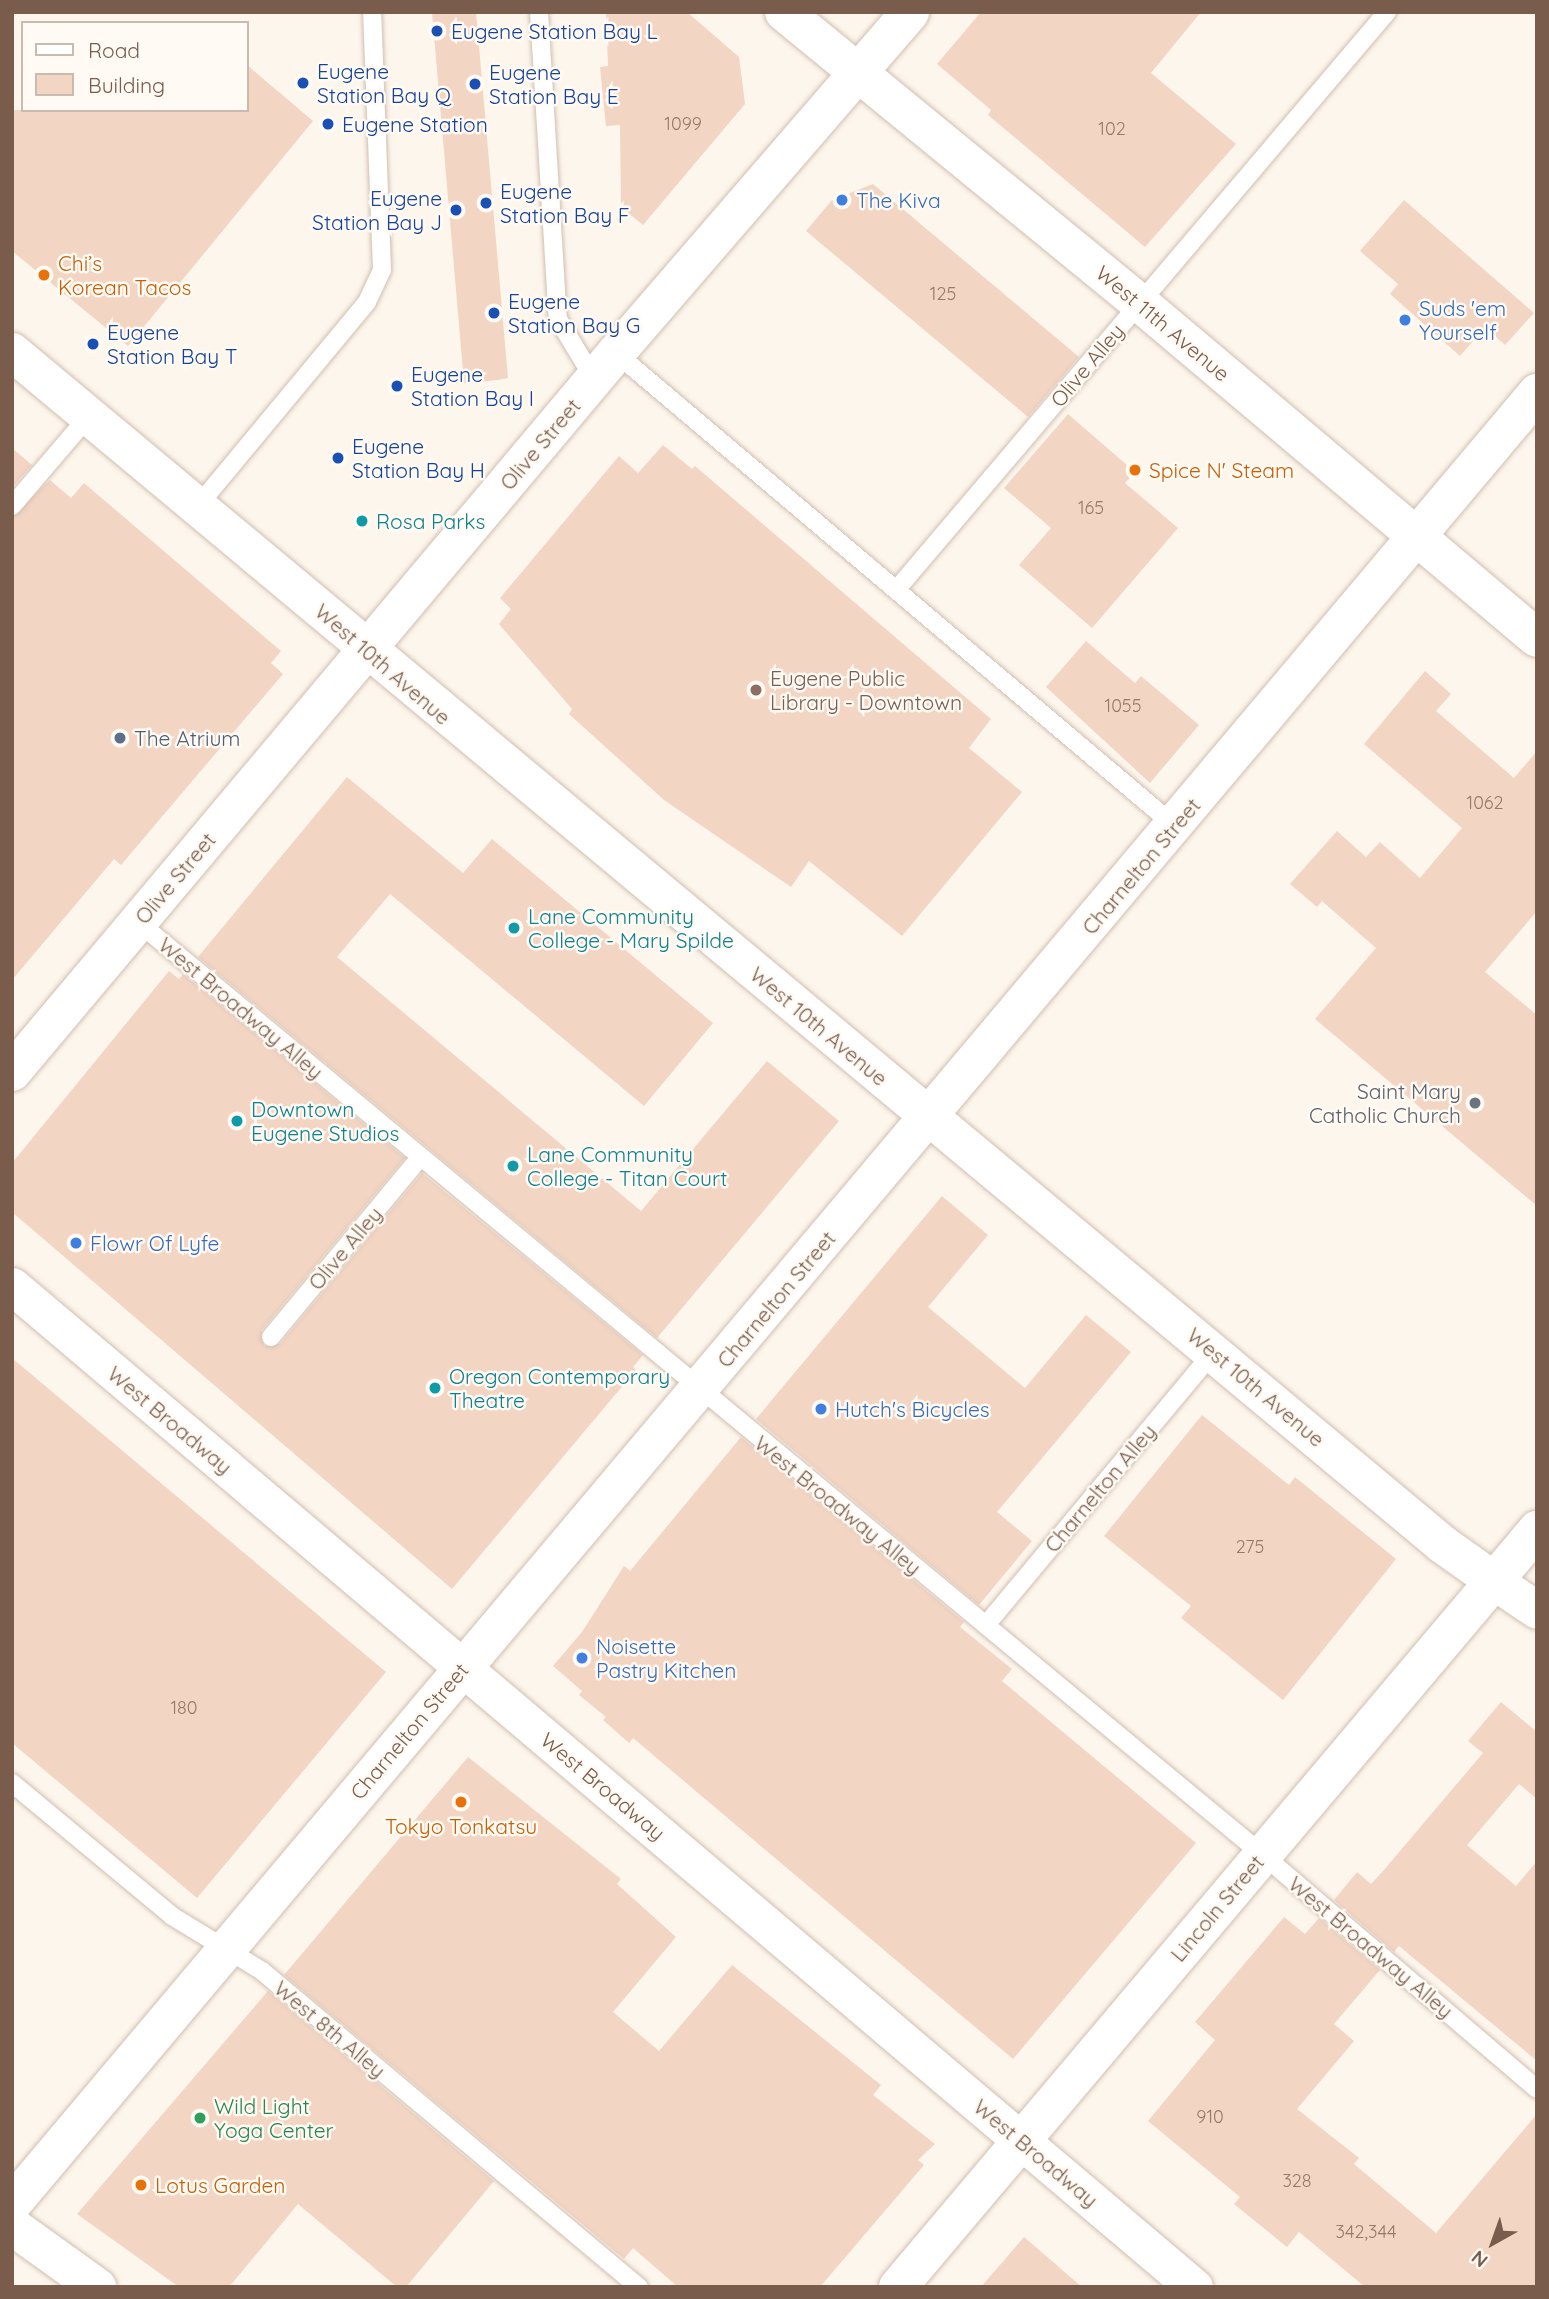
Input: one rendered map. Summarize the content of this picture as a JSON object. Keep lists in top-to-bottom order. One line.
{"streets":{"street":["West 11th Avenue","Olive Street","West 10th Avenue","Charnelton Street","West Broadway","Lincoln Street"],"lane":["Olive Alley","West Broadway Alley","Charnelton Alley","West 8th Alley"]},"crossings":[["West 11th Avenue","Olive Alley"],["West 11th Avenue","Olive Street"],["West 11th Avenue","Charnelton Street"],["Olive Alley","West Broadway Alley"],["Olive Street","West 10th Avenue"],["Olive Street","West Broadway Alley"],["West 10th Avenue","Charnelton Street"],["West 10th Avenue","Charnelton Alley"],["West 10th Avenue","Lincoln Street"],["Charnelton Street","West Broadway Alley"],["Charnelton Street","West Broadway"],["Charnelton Street","West 8th Alley"],["West Broadway Alley","Charnelton Alley"],["West Broadway Alley","Lincoln Street"],["West Broadway","Lincoln Street"]],"places":["Eugene Station Bay L","Eugene Station Bay Q","Eugene Station Bay E","Eugene Station","The Kiva","Eugene Station Bay F","Eugene Station Bay J","Chi’s Korean Tacos","Eugene Station Bay G","Suds 'em Yourself","Eugene Station Bay T","Eugene Station Bay I","Eugene Station Bay H","Spice N' Steam","Rosa Parks","Eugene Public Library - Downtown","The Atrium","Lane Community College - Mary Spilde","Saint Mary Catholic Church","Downtown Eugene Studios","Lane Community College - Titan Court","Flowr Of Lyfe","Oregon Contemporary Theatre","Hutch's Bicycles","Noisette Pastry Kitchen","Tokyo Tonkatsu","Wild Light Yoga Center","Lotus Garden"],"house_numbers":["1099","102","125","165","1055","1062","275","180","910","328","342,344"],"legend":["Road","Building"],"north":"bottom left"}
